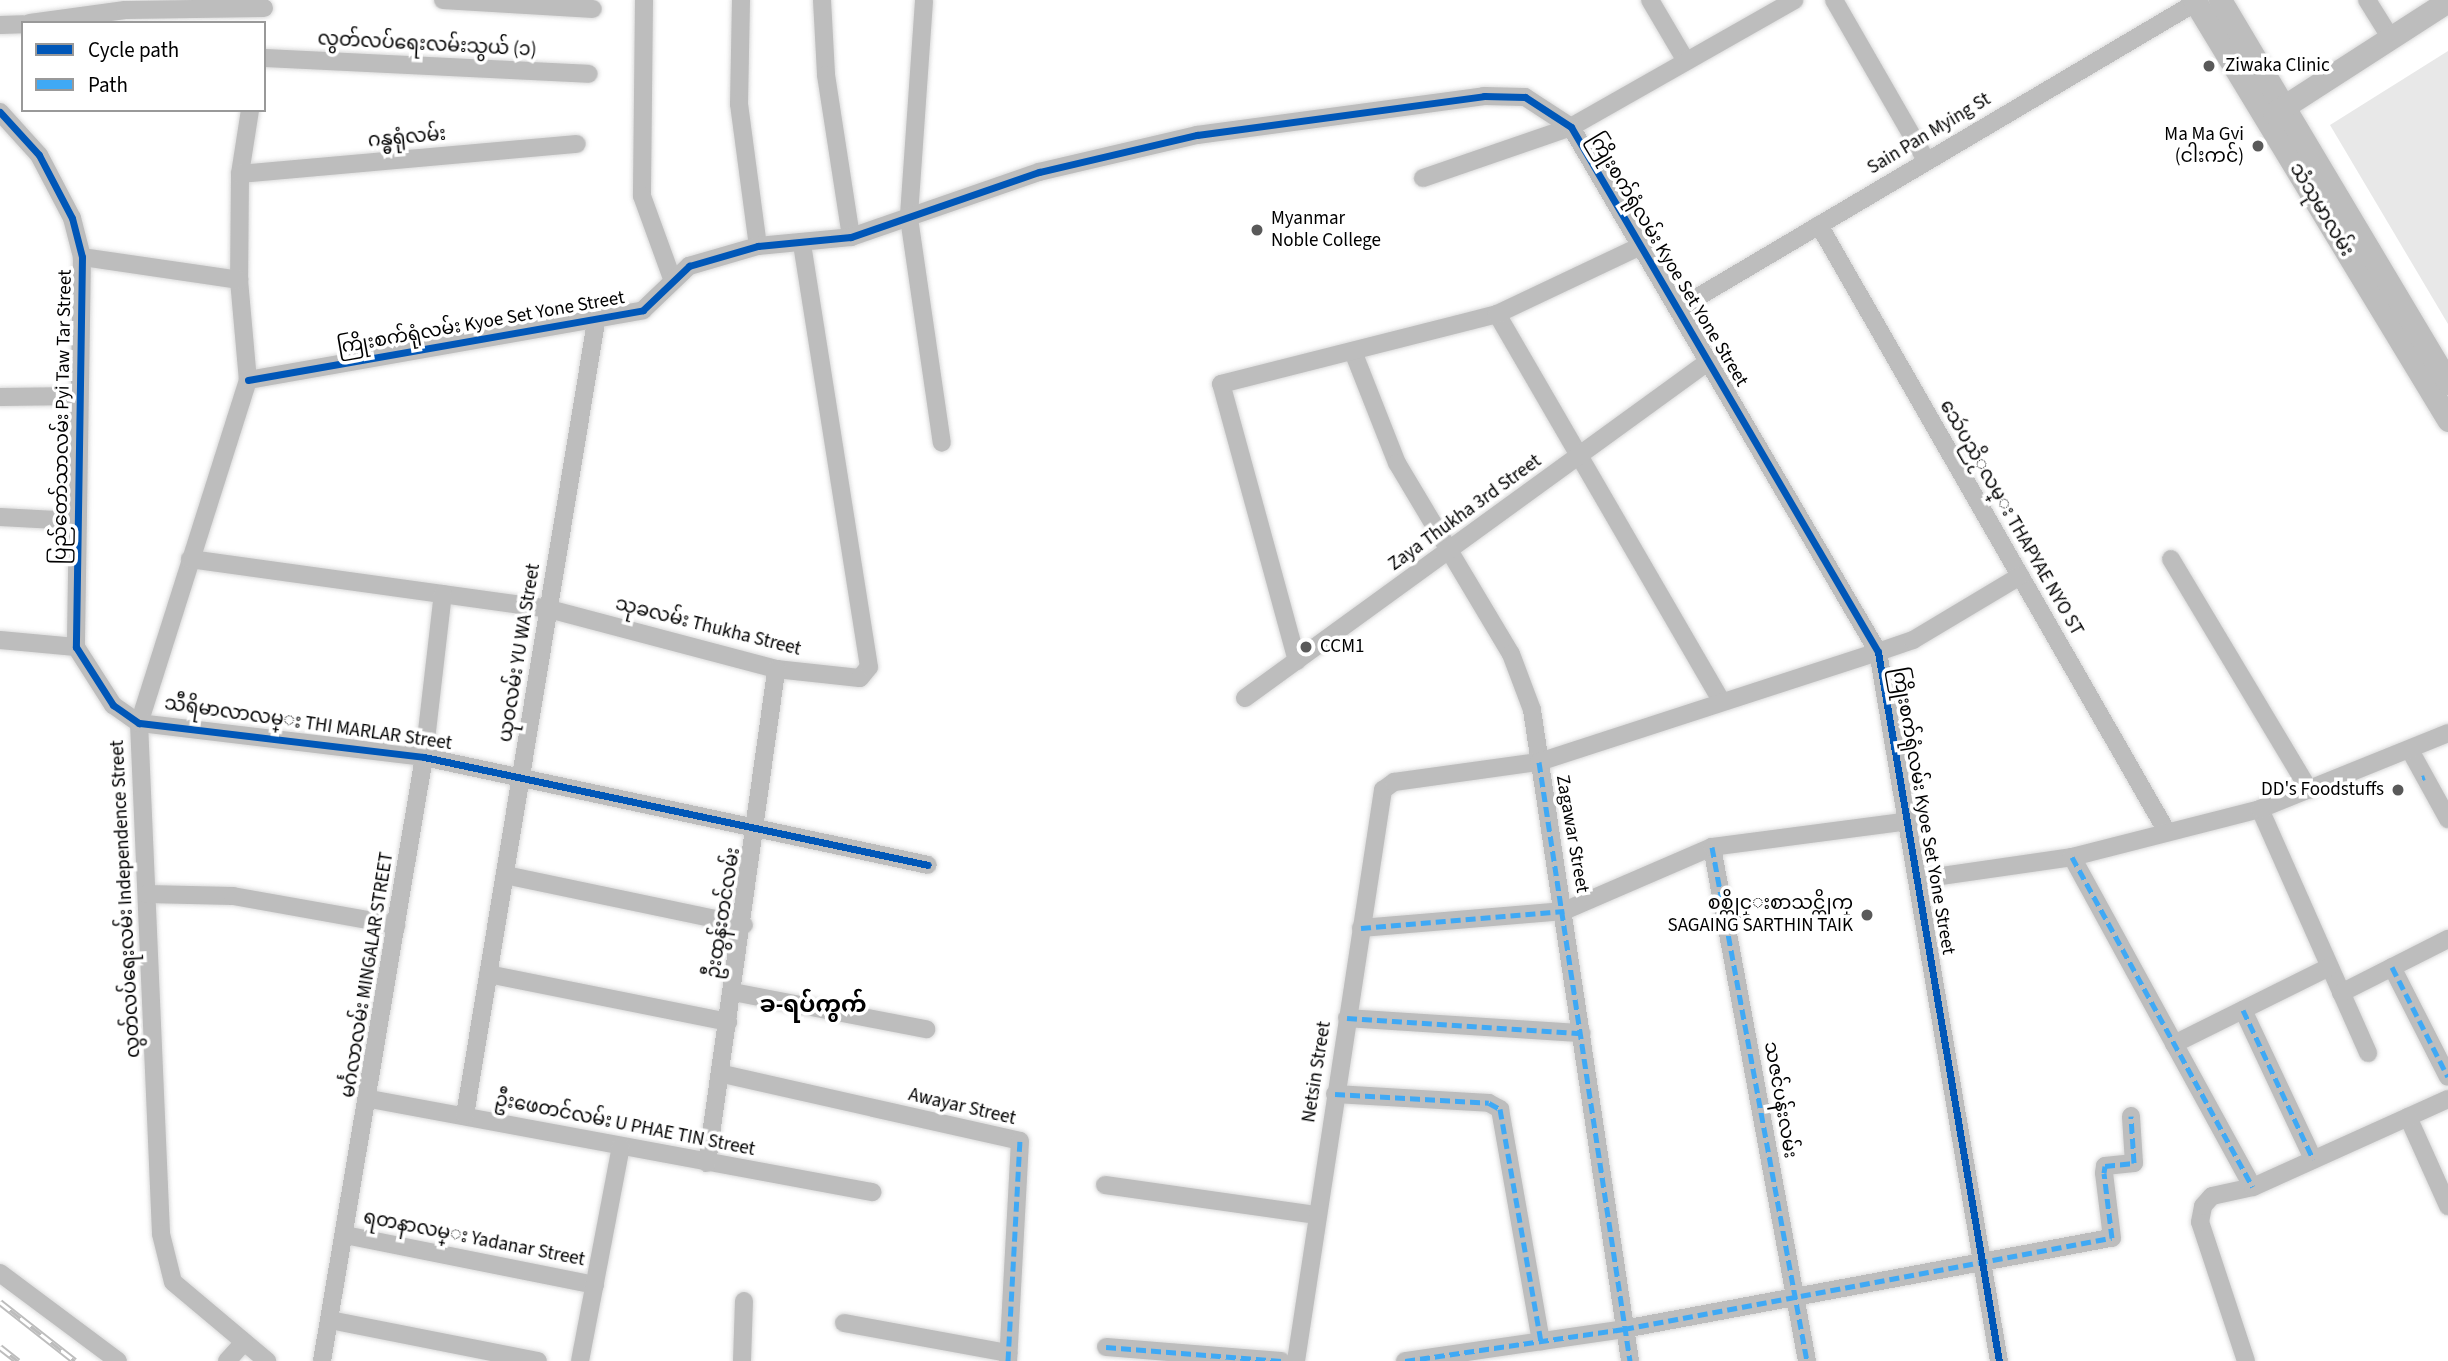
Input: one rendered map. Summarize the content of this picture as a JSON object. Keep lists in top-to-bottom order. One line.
{"streets":{"main road":["သံသုမာလမ်း"],"street":["လွတ်လပ်ရေးလမ်းသွယ် (၁)","Sain Pan Mying St","ဂန္ဓရုံလမ်း","ကြိုးစက်ရုံလမ်း Kyoe Set Yone Street","ပြည်တော်သာလမ်း Pyi Taw Tar Street","Zaya Thukha 3rd Street","သေဴပညိႂလမ္း THAPYAE NYO ST","သုခလမ်း Thukha Street","ယုဝလမ်း YU WA Street","သီရိမာလာလမ္း THI MARLAR Street","Zagawar Street","လွတ်လပ်ရေးလမ်း Independence Street","ဦးထွန်းတင်လမ်း","မင်္ဂလာလမ်း MINGALAR STREET","Netsin Street","သဇင်ပန်းလမ်း","Awayar Street","ဦးဖေတင်လမ်း U PHAE TIN Street","ရတနာလမ္း Yadanar Street"]},"crossings":[["Sain Pan Mying St","သံသုမာလမ်း"],["Sain Pan Mying St","ကြိုးစက်ရုံလမ်း Kyoe Set Yone Street"],["Sain Pan Mying St","သေဴပညိႂလမ္း THAPYAE NYO ST"],["ဂန္ဓရုံလမ်း","လွတ်လပ်ရေးလမ်း Independence Street"],["ကြိုးစက်ရုံလမ်း Kyoe Set Yone Street","Zaya Thukha 3rd Street"],["ကြိုးစက်ရုံလမ်း Kyoe Set Yone Street","သုခလမ်း Thukha Street"],["ကြိုးစက်ရုံလမ်း Kyoe Set Yone Street","ယုဝလမ်း YU WA Street"],["ကြိုးစက်ရုံလမ်း Kyoe Set Yone Street","လွတ်လပ်ရေးလမ်း Independence Street"],["Zaya Thukha 3rd Street","Zagawar Street"],["သုခလမ်း Thukha Street","ယုဝလမ်း YU WA Street"],["သုခလမ်း Thukha Street","လွတ်လပ်ရေးလမ်း Independence Street"],["သုခလမ်း Thukha Street","ဦးထွန်းတင်လမ်း"],["သုခလမ်း Thukha Street","မင်္ဂလာလမ်း MINGALAR STREET"],["ယုဝလမ်း YU WA Street","သီရိမာလာလမ္း THI MARLAR Street"],["ယုဝလမ်း YU WA Street","ဦးဖေတင်လမ်း U PHAE TIN Street"],["သီရိမာလာလမ္း THI MARLAR Street","လွတ်လပ်ရေးလမ်း Independence Street"],["သီရိမာလာလမ္း THI MARLAR Street","ဦးထွန်းတင်လမ်း"],["သီရိမာလာလမ္း THI MARLAR Street","မင်္ဂလာလမ်း MINGALAR STREET"],["Zagawar Street","Netsin Street"],["ဦးထွန်းတင်လမ်း","Awayar Street"],["ဦးထွန်းတင်လမ်း","ဦးဖေတင်လမ်း U PHAE TIN Street"],["မင်္ဂလာလမ်း MINGALAR STREET","ဦးဖေတင်လမ်း U PHAE TIN Street"],["မင်္ဂလာလမ်း MINGALAR STREET","ရတနာလမ္း Yadanar Street"]],"districts":["ခ-ရပ်ကွက်"],"places":["Ziwaka Clinic","Ma Ma Gyi (ငါးကင်)","Myanmar Noble College","CCM1","DD's Foodstuffs","စစ္ကိုင္းစာသင္တိုက္ SAGAING SARTHIN TAIK"],"legend":["Cycle path","Path"]}
